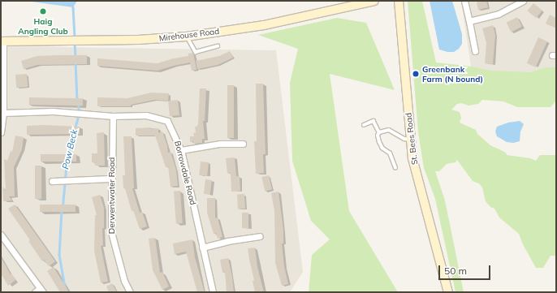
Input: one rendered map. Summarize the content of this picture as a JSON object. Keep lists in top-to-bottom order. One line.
{"streets":{"street":["Mirehouse Road","St. Bees Road","Borrowdale Road","Derwentwater Road"]},"crossings":[["Borrowdale Road","Derwentwater Road"]],"water":["Pow Beck"],"places":["Haig Angling Club","Greenbank Farm (N bound)"],"scale_bar":"50 m"}
